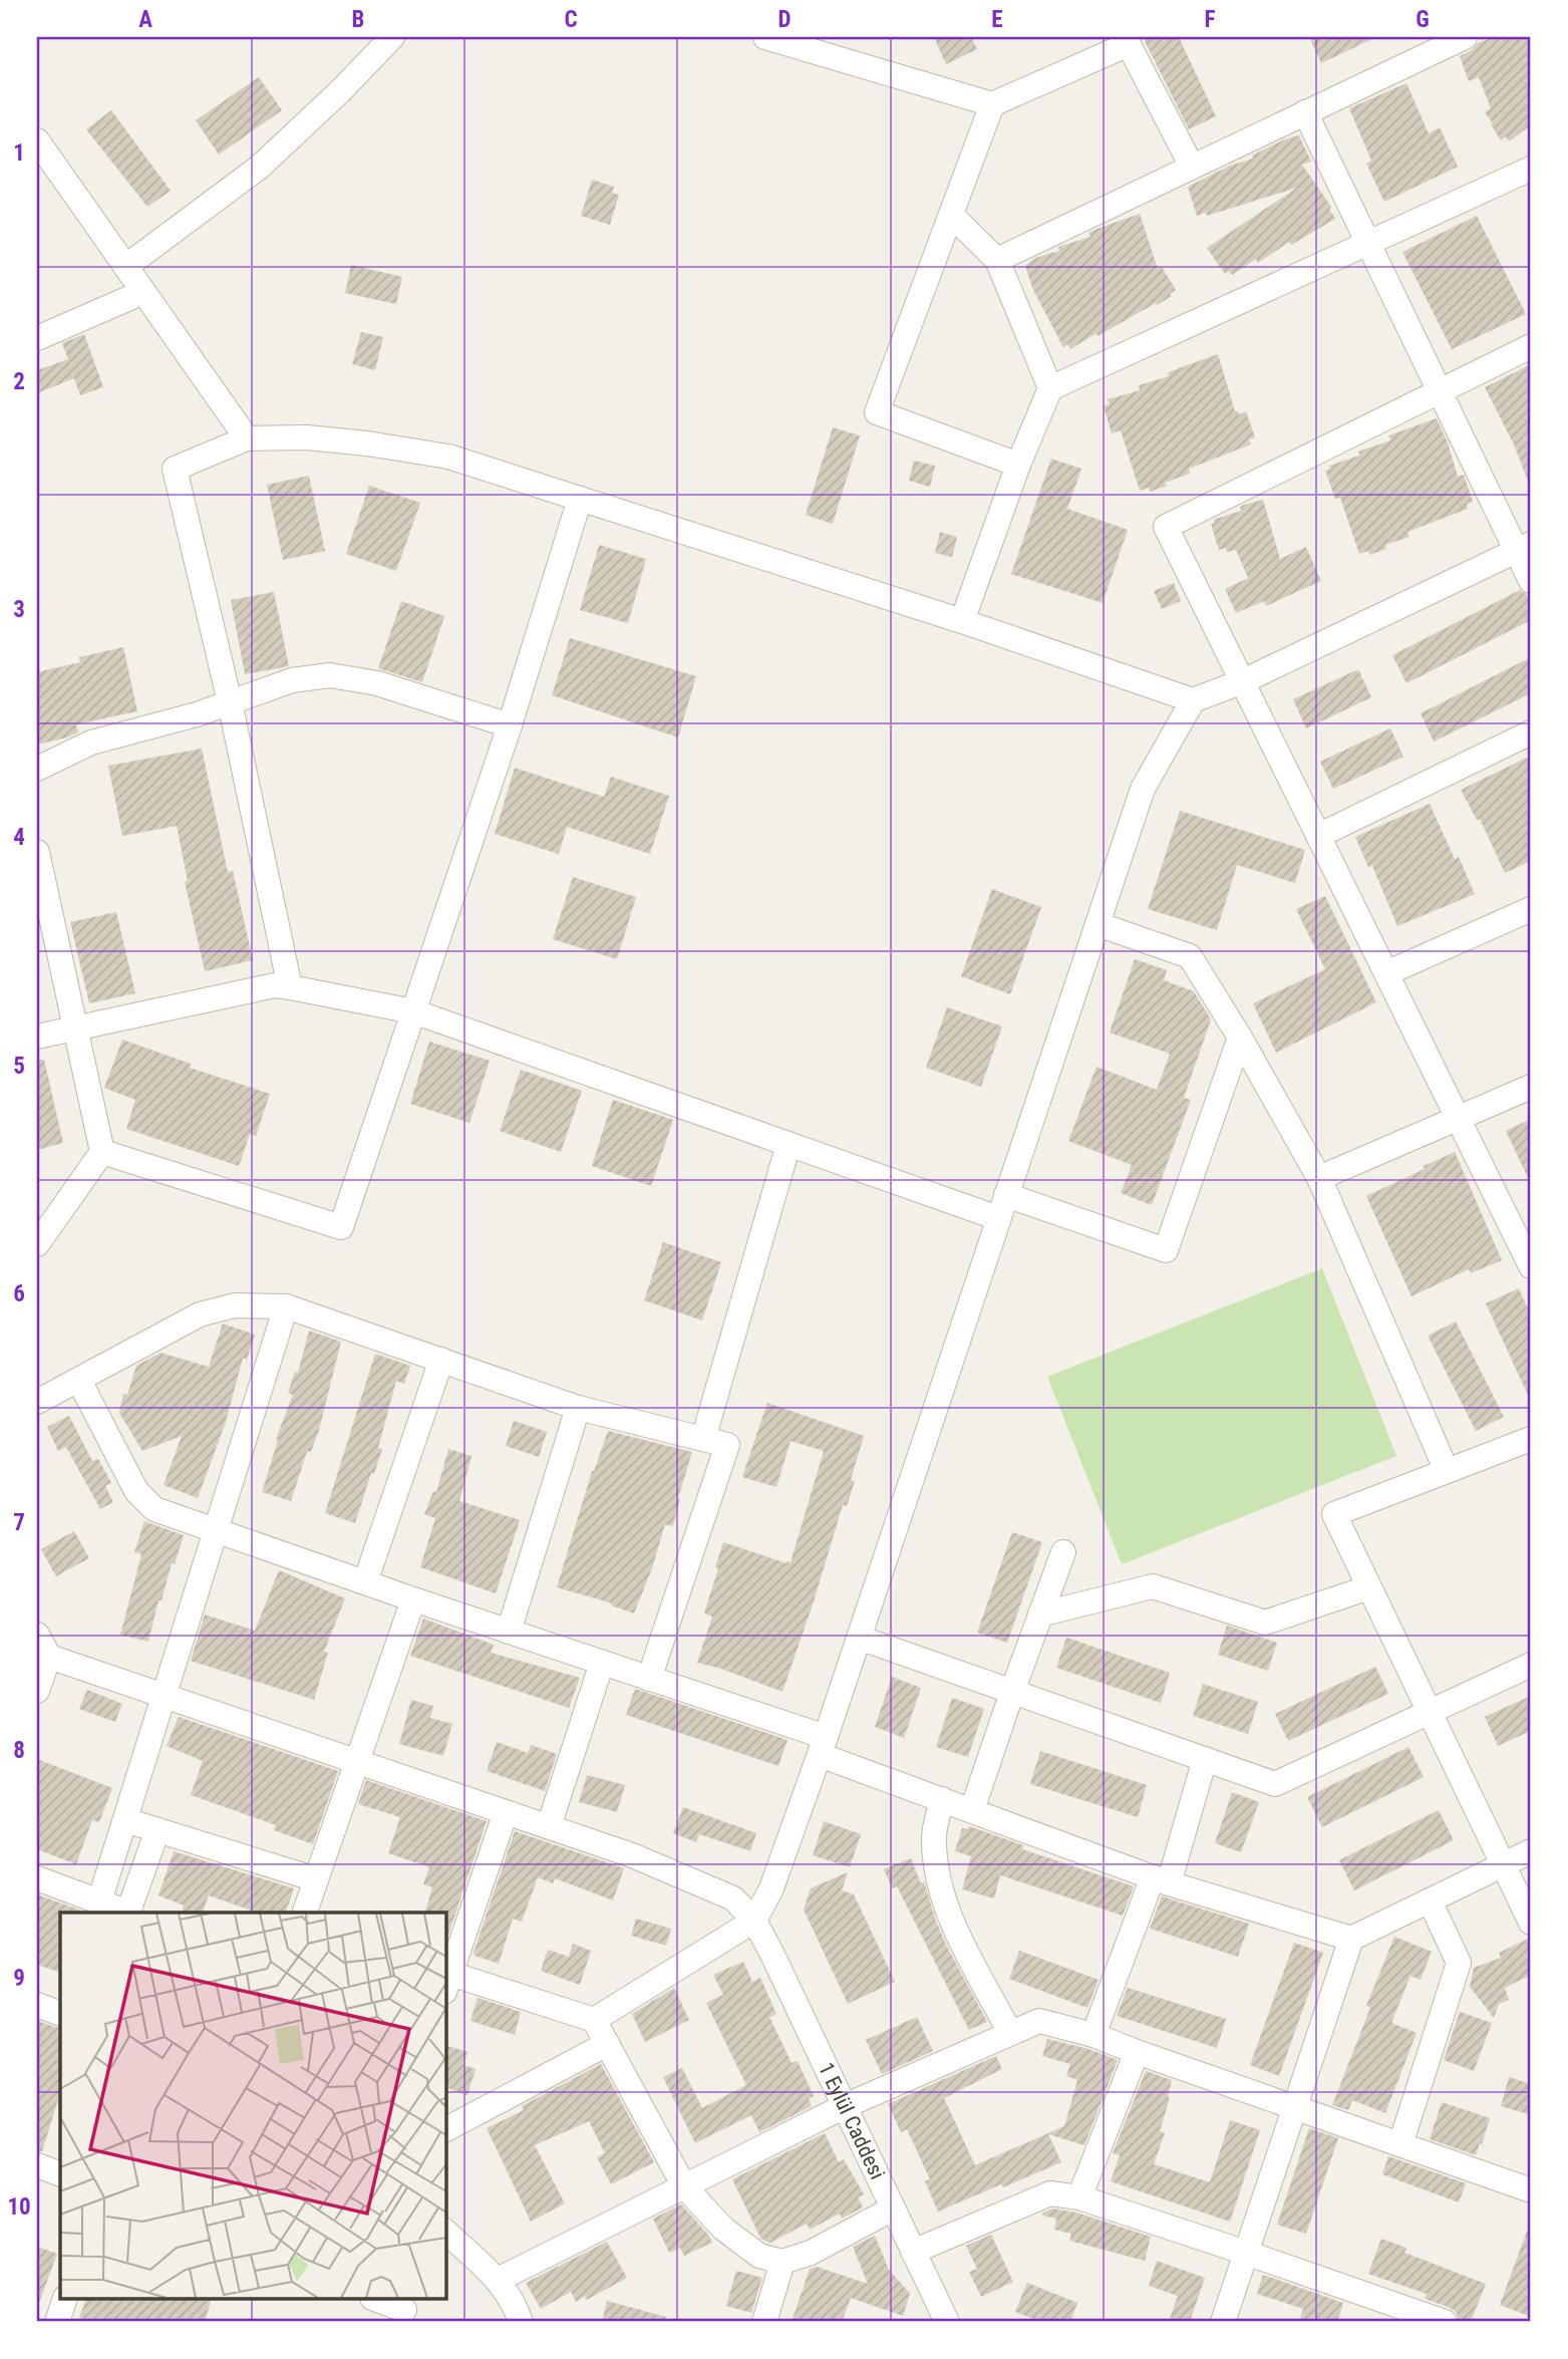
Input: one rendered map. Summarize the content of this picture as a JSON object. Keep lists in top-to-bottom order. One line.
{"streets":{"street":["1 Eylül Caddesi"]},"grid":{"columns":["A","B","C","D","E","F","G"],"rows":["1","2","3","4","5","6","7","8","9","10"]}}
